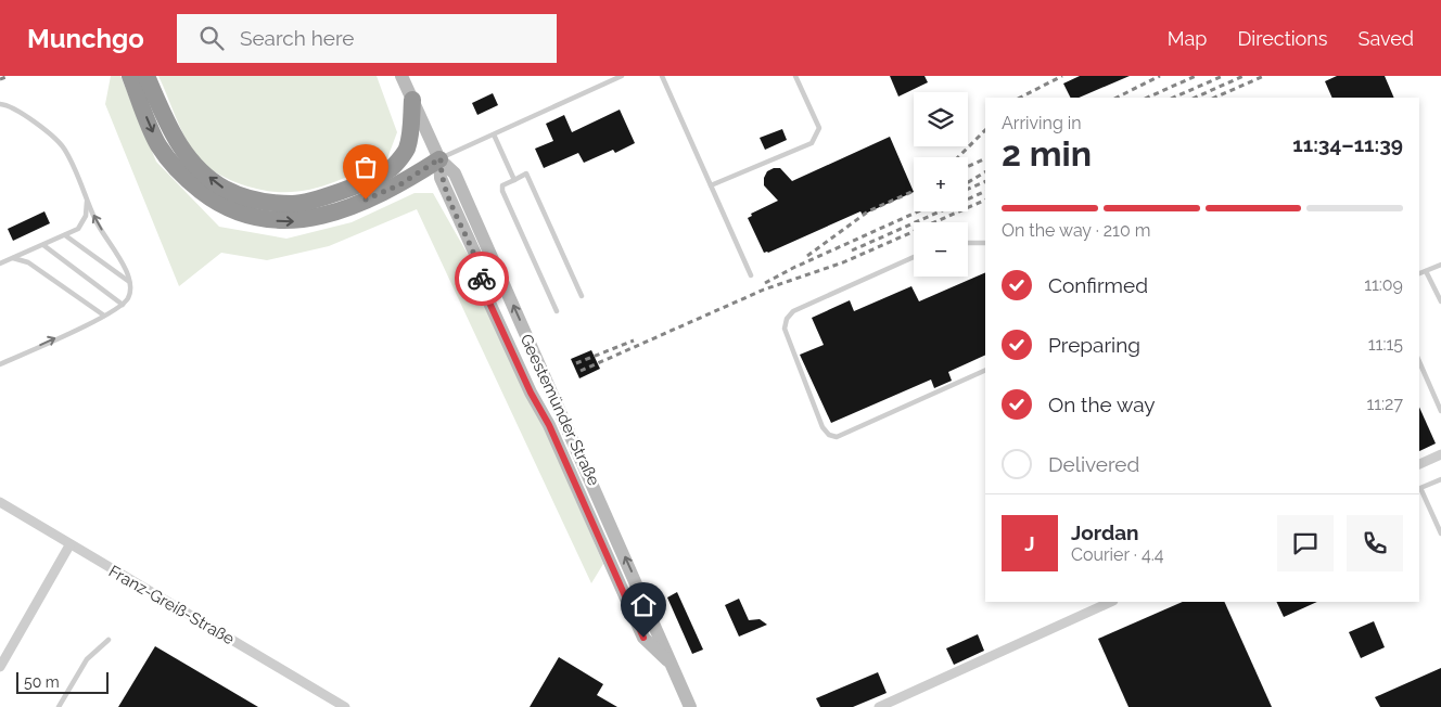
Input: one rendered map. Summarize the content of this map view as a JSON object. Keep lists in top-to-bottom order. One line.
{"streets":{"street":["Geestemünder Straße","Franz-Greiß-Straße"]},"scale_bar":"50 m","page":{"header":"Munchgo","search":"Search here","nav":["Map","Directions","Saved"],"map_buttons":["+","−"],"heading":["2 min","Arriving in","11:34–11:39"],"panel":["Jordan","Courier · 4.4"],"bar":"On the way · 210 m","list":[["Confirmed","11:09"],["Preparing","11:15"],["On the way","11:27"],"Delivered"],"round":"J","scale":"50 m"}}
